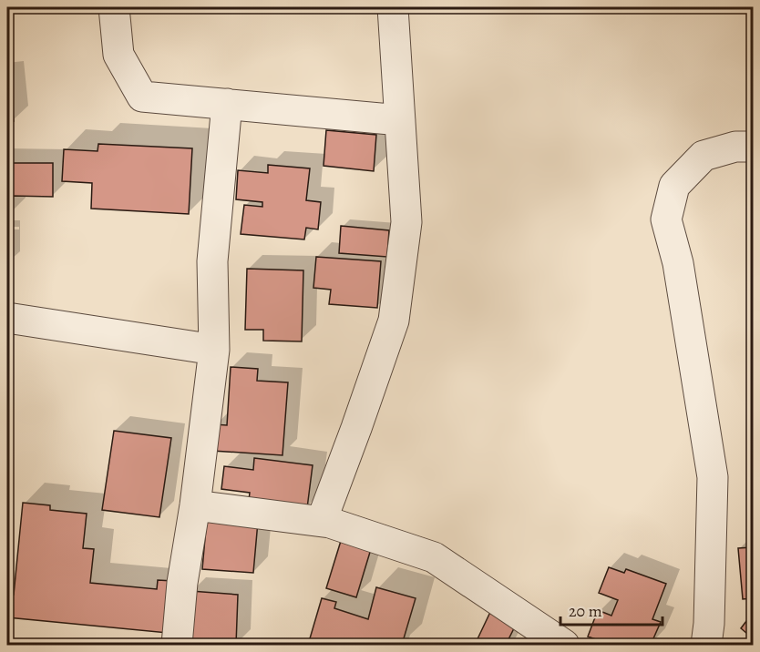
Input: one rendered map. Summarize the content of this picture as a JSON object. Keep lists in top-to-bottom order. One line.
{"scale_bar":"20 m"}
